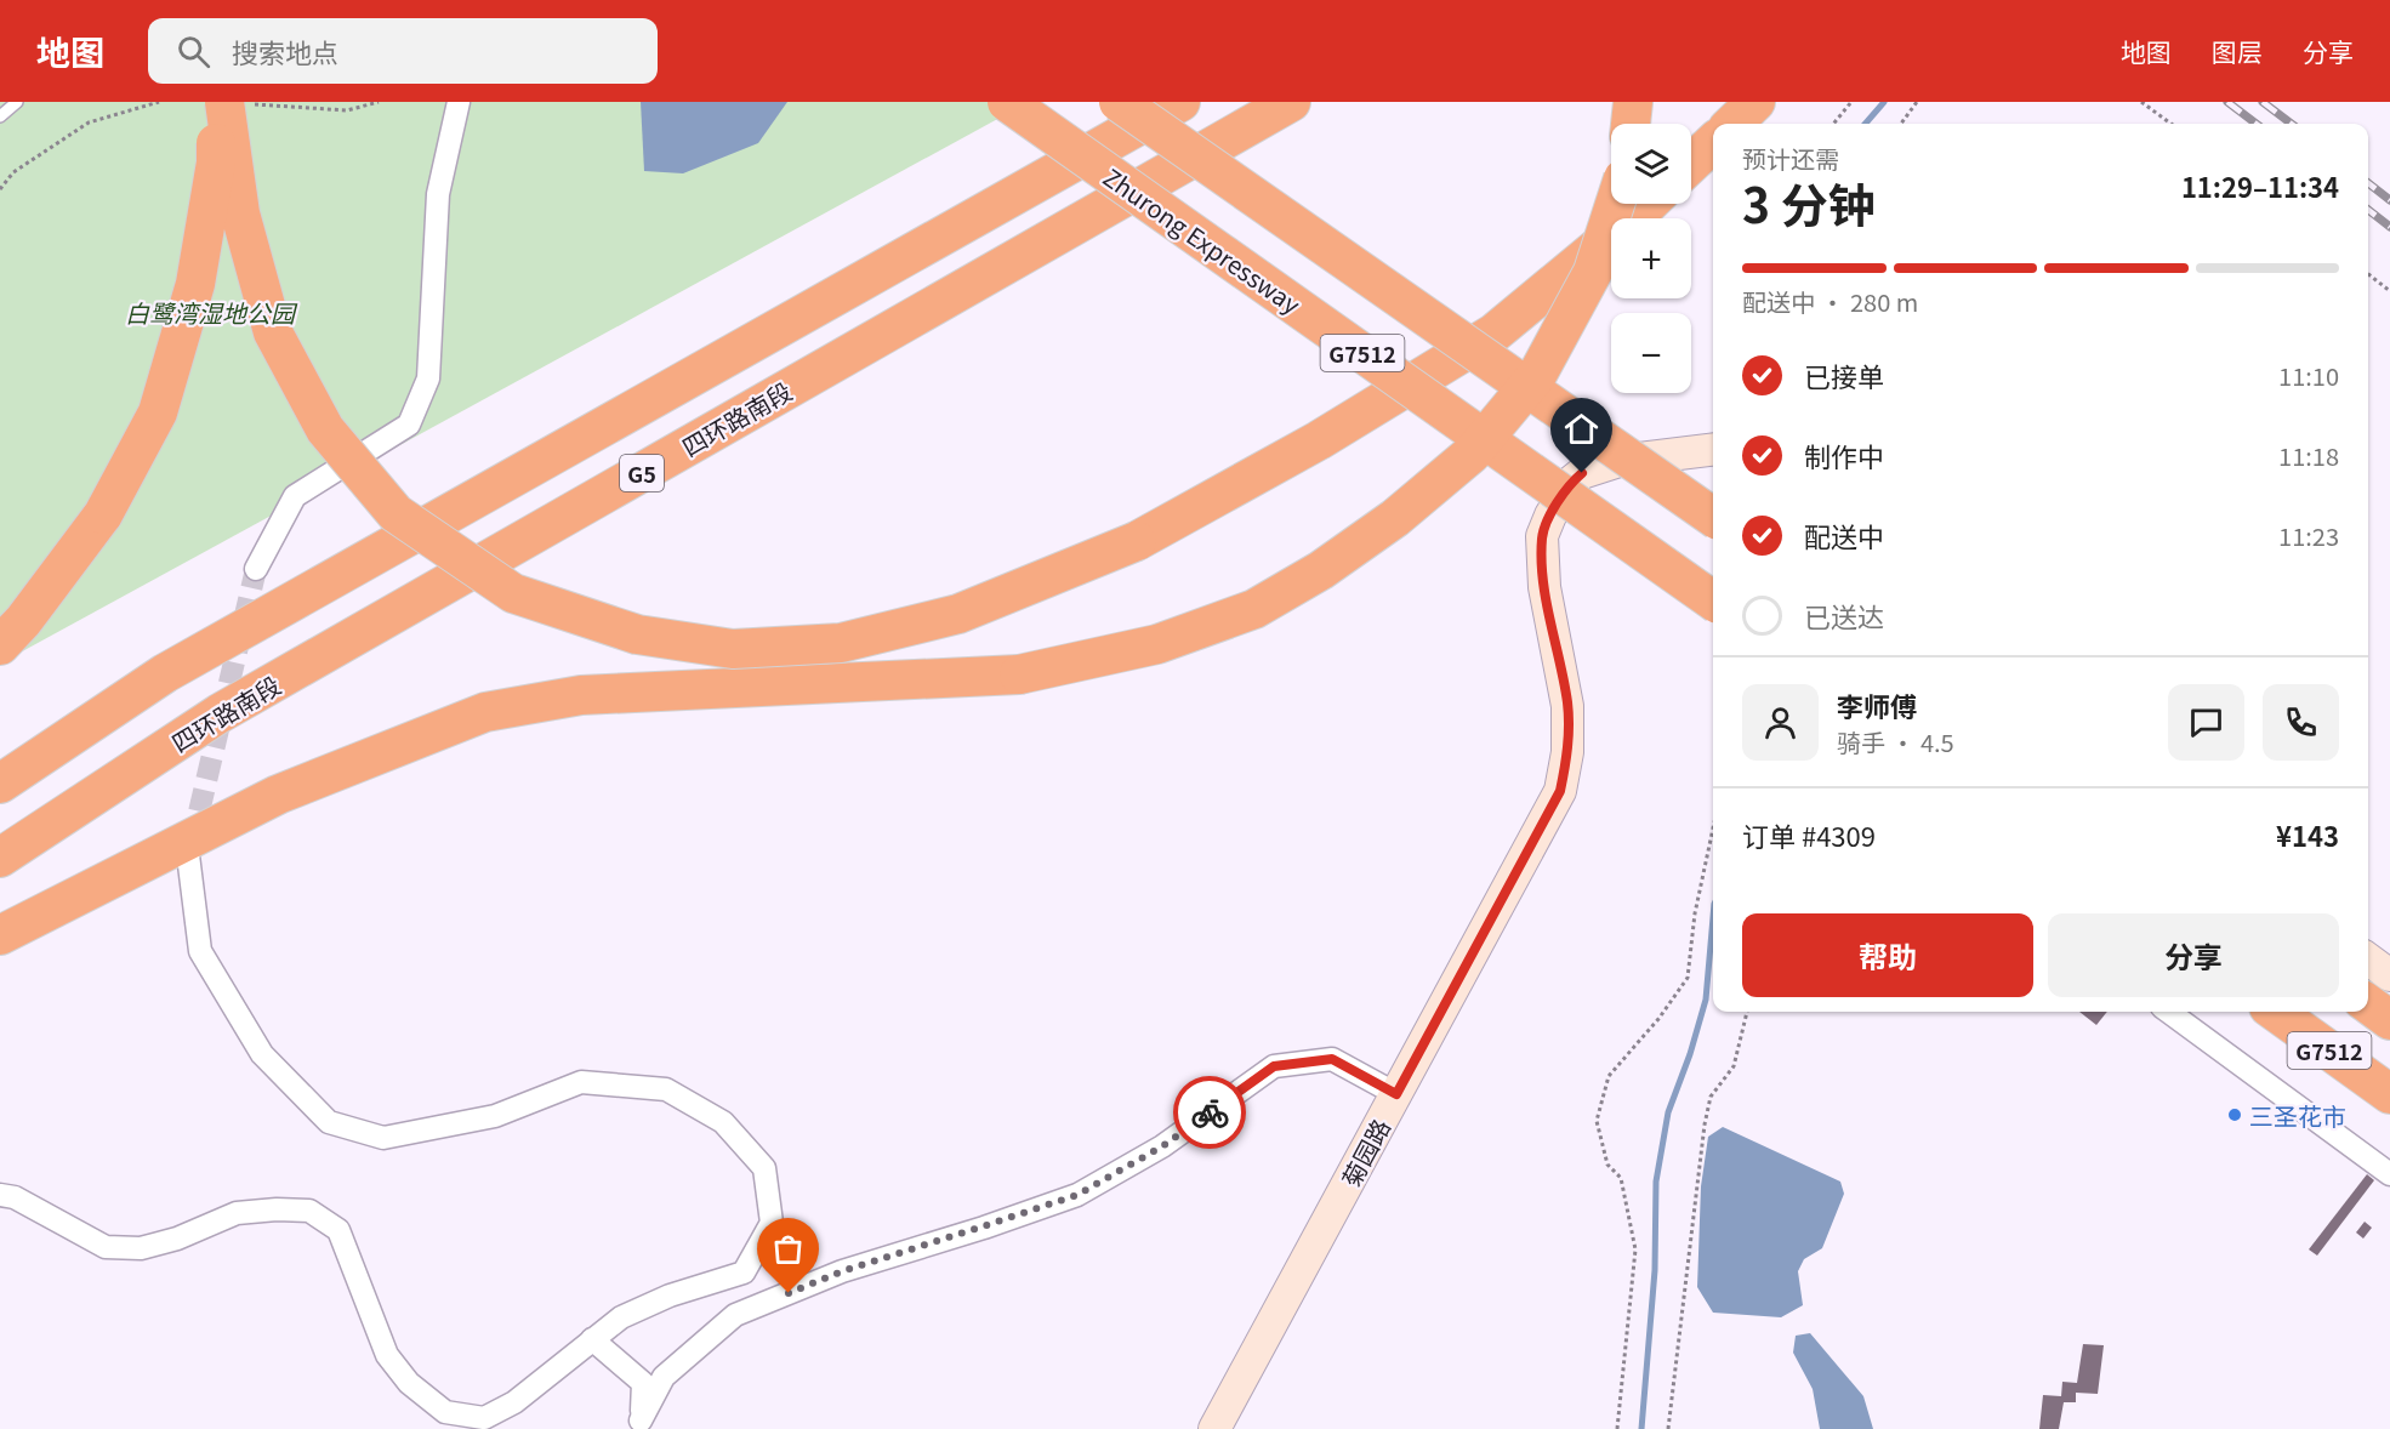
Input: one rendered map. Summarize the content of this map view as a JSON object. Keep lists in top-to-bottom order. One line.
{"streets":{"highway":["Zhurong Expressway","G7512","四环路南段","G5"],"street":["菊园路"]},"parks":["白鹭湾湿地公园"],"places":["三圣花市"],"page":{"header":"地图","search":"搜索地点","nav":["地图","图层","分享"],"map_buttons":["+","−"],"heading":["3 分钟","预计还需","11:29–11:34"],"panel":["李师傅","骑手 · 4.5","订单 #4309","¥143"],"bar":"配送中 · 280 m","list":[["已接单","11:10"],["制作中","11:18"],["配送中","11:23"],"已送达"],"buttons":["帮助","分享"]}}
